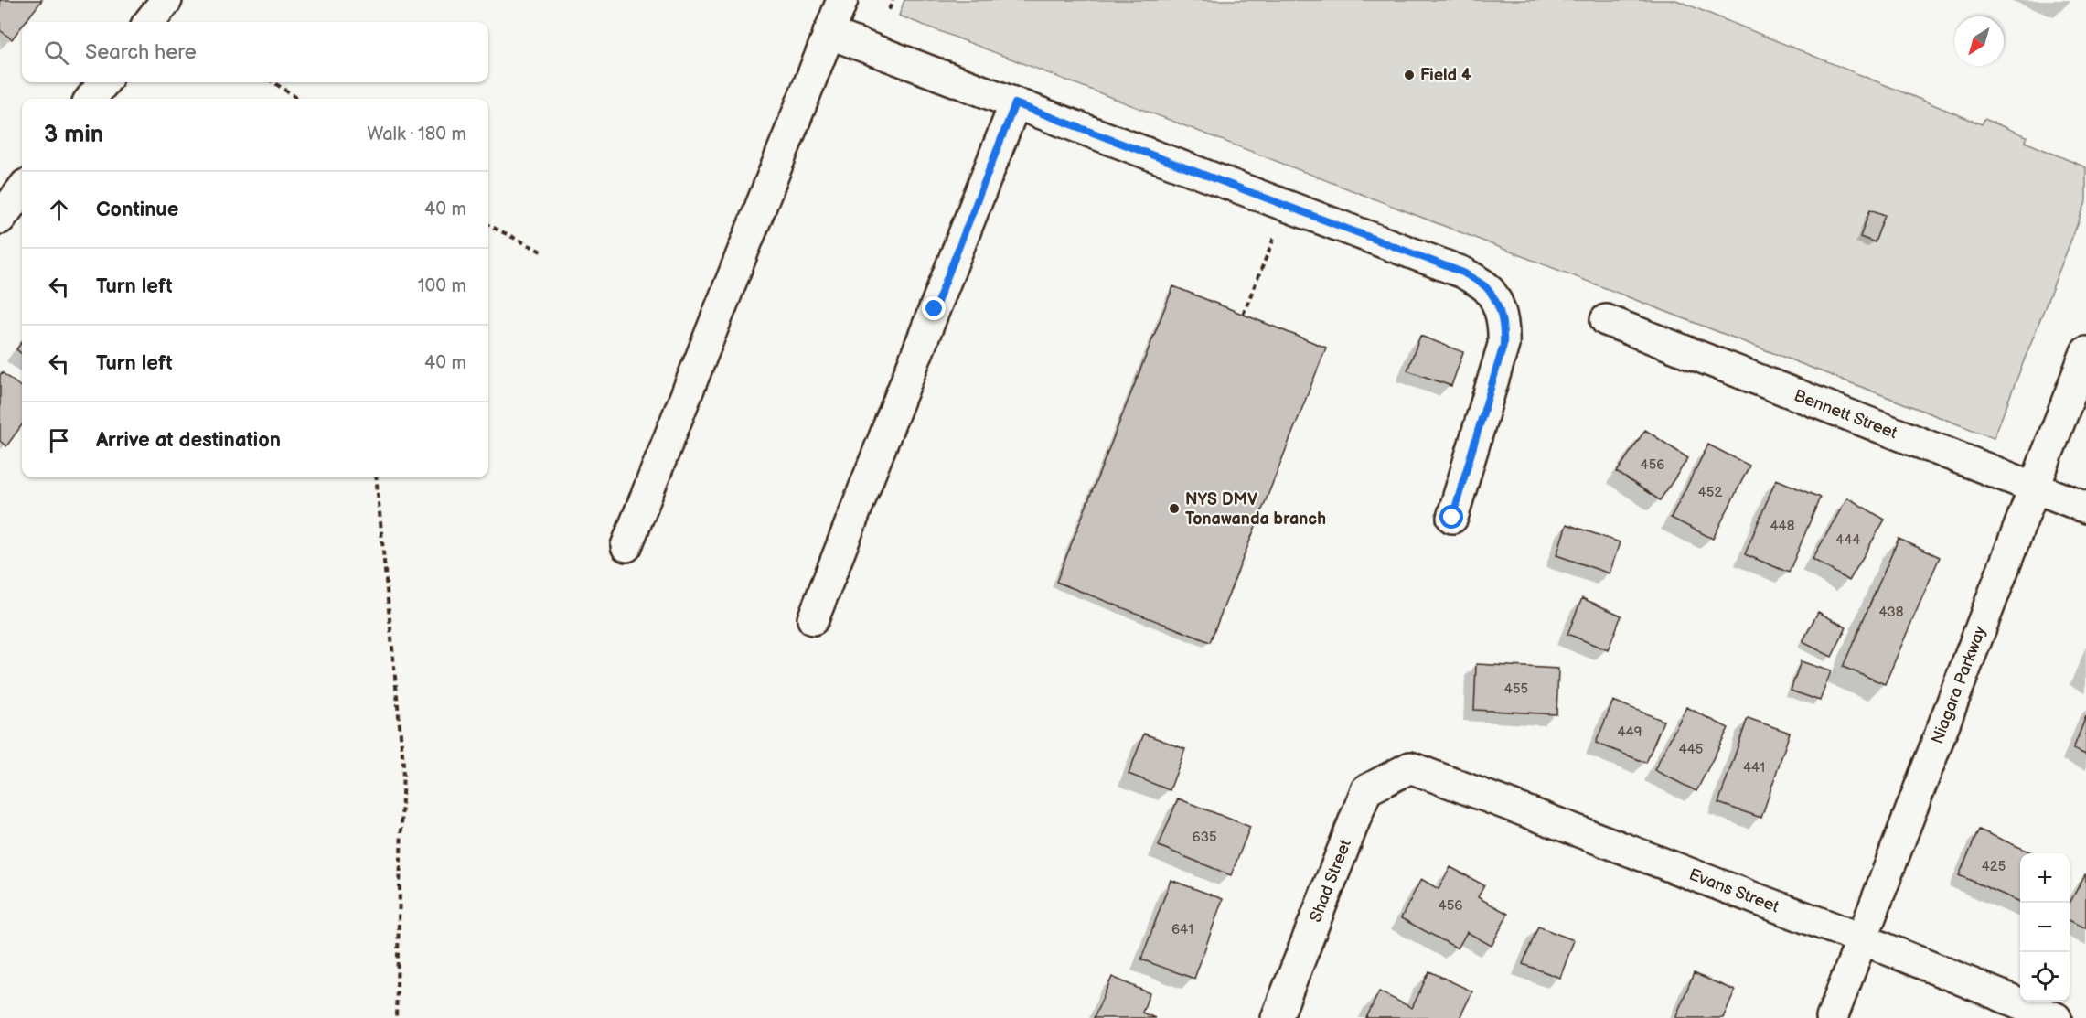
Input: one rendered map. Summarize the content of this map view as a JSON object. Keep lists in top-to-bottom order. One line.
{"streets":{"street":["Bennett Street","Niagara Parkway","Shad Street","Evans Street"]},"crossings":[["Bennett Street","Niagara Parkway"],["Niagara Parkway","Evans Street"],["Shad Street","Evans Street"]],"places":["Field 4","NYS DMV Tonawanda branch"],"house_numbers":["456","452","448","444","438","455","449","445","441","635","425","456","641"],"north":"bottom left","page":{"search":"Search here","heading":["3 min","Walk · 180 m"],"list":[["Continue","40 m"],["Turn left","100 m"],["Turn left","40 m"],"Arrive at destination"],"map_buttons":["+","−"]}}
